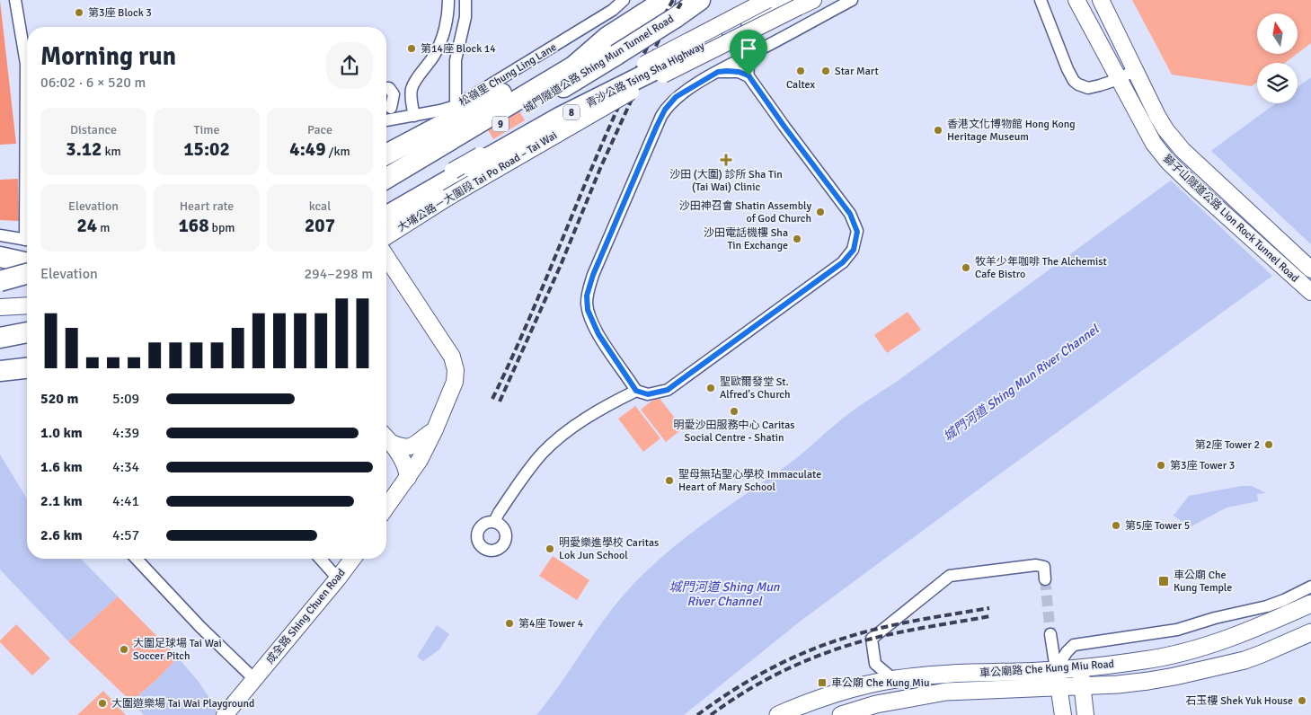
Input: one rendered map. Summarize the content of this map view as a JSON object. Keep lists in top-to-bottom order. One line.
{"streets":{"highway":["城門隧道公路 Shing Mun Tunnel Road","青沙公路 Tsing Sha Highway","8","9"],"main road":["大埔公路－大圍段 Tai Po Road – Tai Wai","獅子山隧道公路 Lion Rock Tunnel Road","成全路 Shing Chuen Road","車公廟路 Che Kung Miu Road"],"street":["松嶺里 Chung Ling Lane"]},"crossings":[["青沙公路 Tsing Sha Highway","大埔公路－大圍段 Tai Po Road – Tai Wai"]],"water":["城門河道 Shing Mun River Channel"],"places":{"other":["第3座 Block 3","第14座 Block 14","Caltex","Star Mart","香港文化博物館 Hong Kong Heritage Museum","沙田神召會 Shatin Assembly of God Church","沙田電話機樓 Sha Tin Exchange","牧羊少年咖啡 The Alchemist Cafe Bistro","聖歐爾發堂 St. Alfred's Church","明愛沙田服務中心 Caritas Social Centre - Shatin","第2座 Tower 2","第3座 Tower 3","聖母無玷聖心學校 Immaculate Heart of Mary School","第5座 Tower 5","明愛樂進學校 Caritas Lok Jun School","第4座 Tower 4","大圍足球場 Tai Wai Soccer Pitch","石玉樓 Shek Yuk House","大圍遊樂場 Tai Wai Playground"],"health":["沙田 (大圍) 診所 Sha Tin (Tai Wai) Clinic"],"transit":["車公廟 Che Kung Temple","車公廟 Che Kung Miu"]},"north":"top","page":{"heading":["Morning run","06:02 · 6 × 520 m"],"stats":[["Distance","3.12 km"],["Time","15:02"],["Pace","4:49 /km"],["Elevation","24 m"],["Heart rate","168 bpm"],["kcal","207"]],"chart":["Elevation","294–298 m"],"list":[{"name":"520 m","note":"5:09"},{"name":"1.0 km","note":"4:39"},{"name":"1.6 km","note":"4:34"},{"name":"2.1 km","note":"4:41"},{"name":"2.6 km","note":"4:57"}]}}
